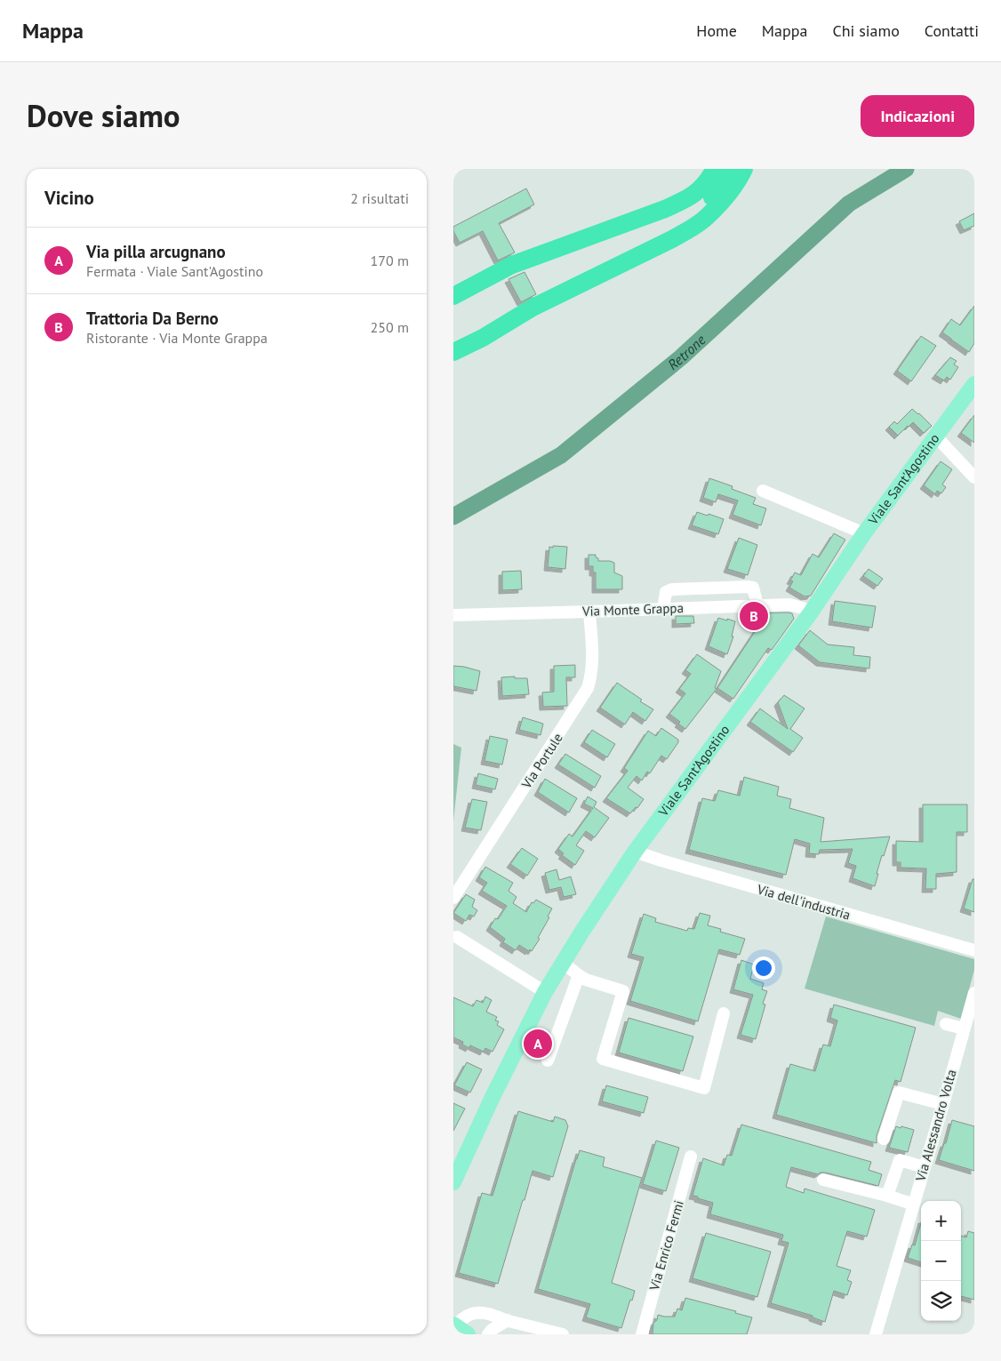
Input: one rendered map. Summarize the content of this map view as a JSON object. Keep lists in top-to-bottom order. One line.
{"streets":{"main road":["Viale Sant'Agostino"],"street":["Via Monte Grappa","Via Portule","Via dell'industria","Via Alessandro Volta","Via Enrico Fermi"]},"crossings":[["Viale Sant'Agostino","Via Monte Grappa"],["Viale Sant'Agostino","Via dell'industria"],["Via Monte Grappa","Via Portule"]],"water":["Retrone"],"page":{"header":"Mappa","nav":["Home","Mappa","Chi siamo","Contatti"],"title":"Dove siamo","buttons":"Indicazioni","heading":["Vicino","2 risultati"],"list":[{"mark":"A","name":"Via pilla arcugnano","note":"Fermata · Viale Sant'Agostino","value":"170 m"},{"mark":"B","name":"Trattoria Da Berno","note":"Ristorante · Via Monte Grappa","value":"250 m"}],"pins":["B","A"],"map_buttons":["+","−"]}}
